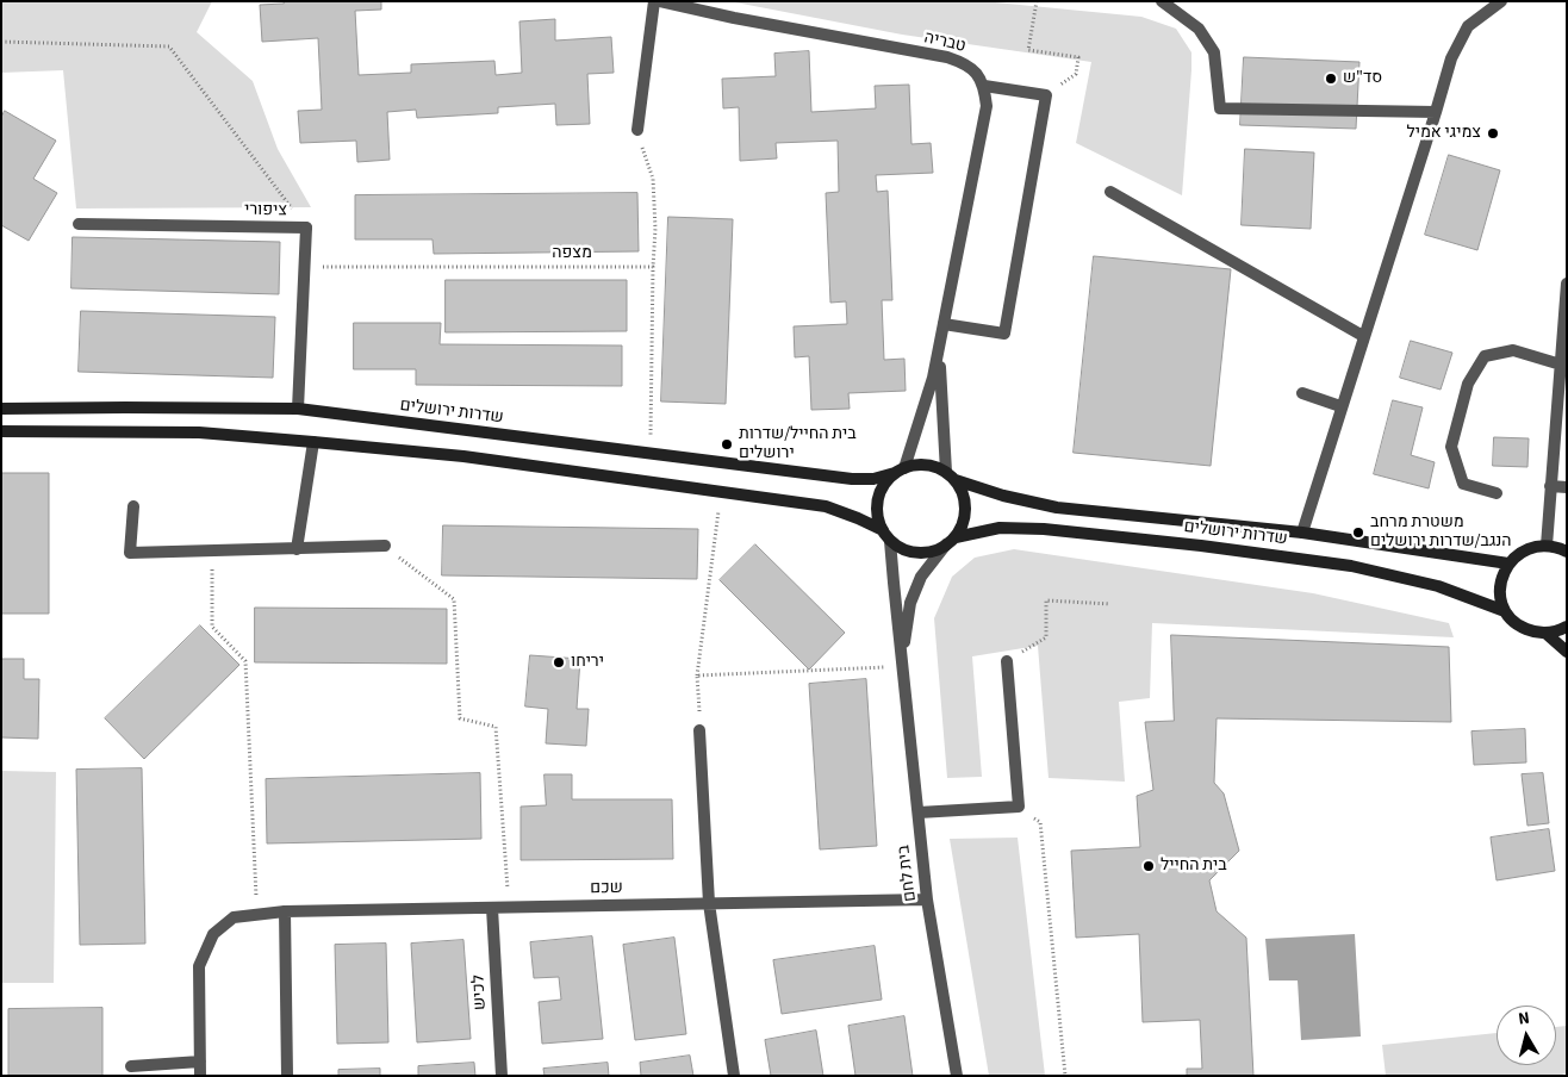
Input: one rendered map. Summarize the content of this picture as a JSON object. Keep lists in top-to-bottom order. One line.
{"streets":{"street":["טבריה","ציפורי","שדרות ירושלים","בית לחם","שכם","לכיש"],"path":["מצפה"]},"crossings":[["ציפורי","מצפה"],["ציפורי","שדרות ירושלים"],["שדרות ירושלים","בית לחם"],["בית לחם","שכם"],["שכם","לכיש"]],"places":["סד\"ש","צמיגי אמיל","בית החייל/שדרות ירושלים","משטרת מרחב הנגב/שדרות ירושלים","יריחו","בית החייל"],"north":"top"}
